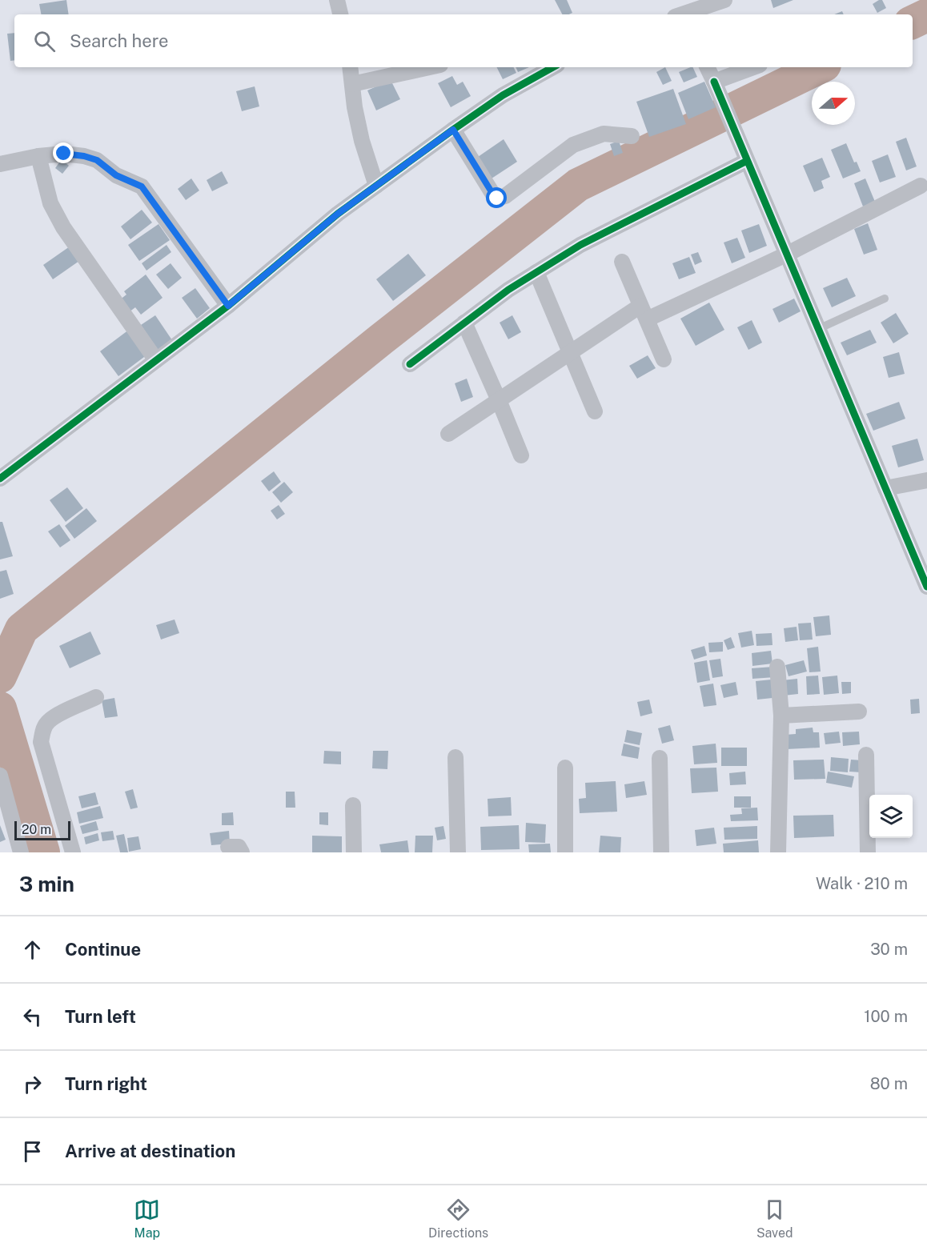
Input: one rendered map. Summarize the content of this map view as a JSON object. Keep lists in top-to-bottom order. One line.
{"scale_bar":"20 m","north":"right","page":{"search":"Search here","scale":"20 m","heading":["3 min","Walk · 210 m"],"list":[["Continue","30 m"],["Turn left","100 m"],["Turn right","80 m"],"Arrive at destination"],"nav":["Map","Directions","Saved"]}}
